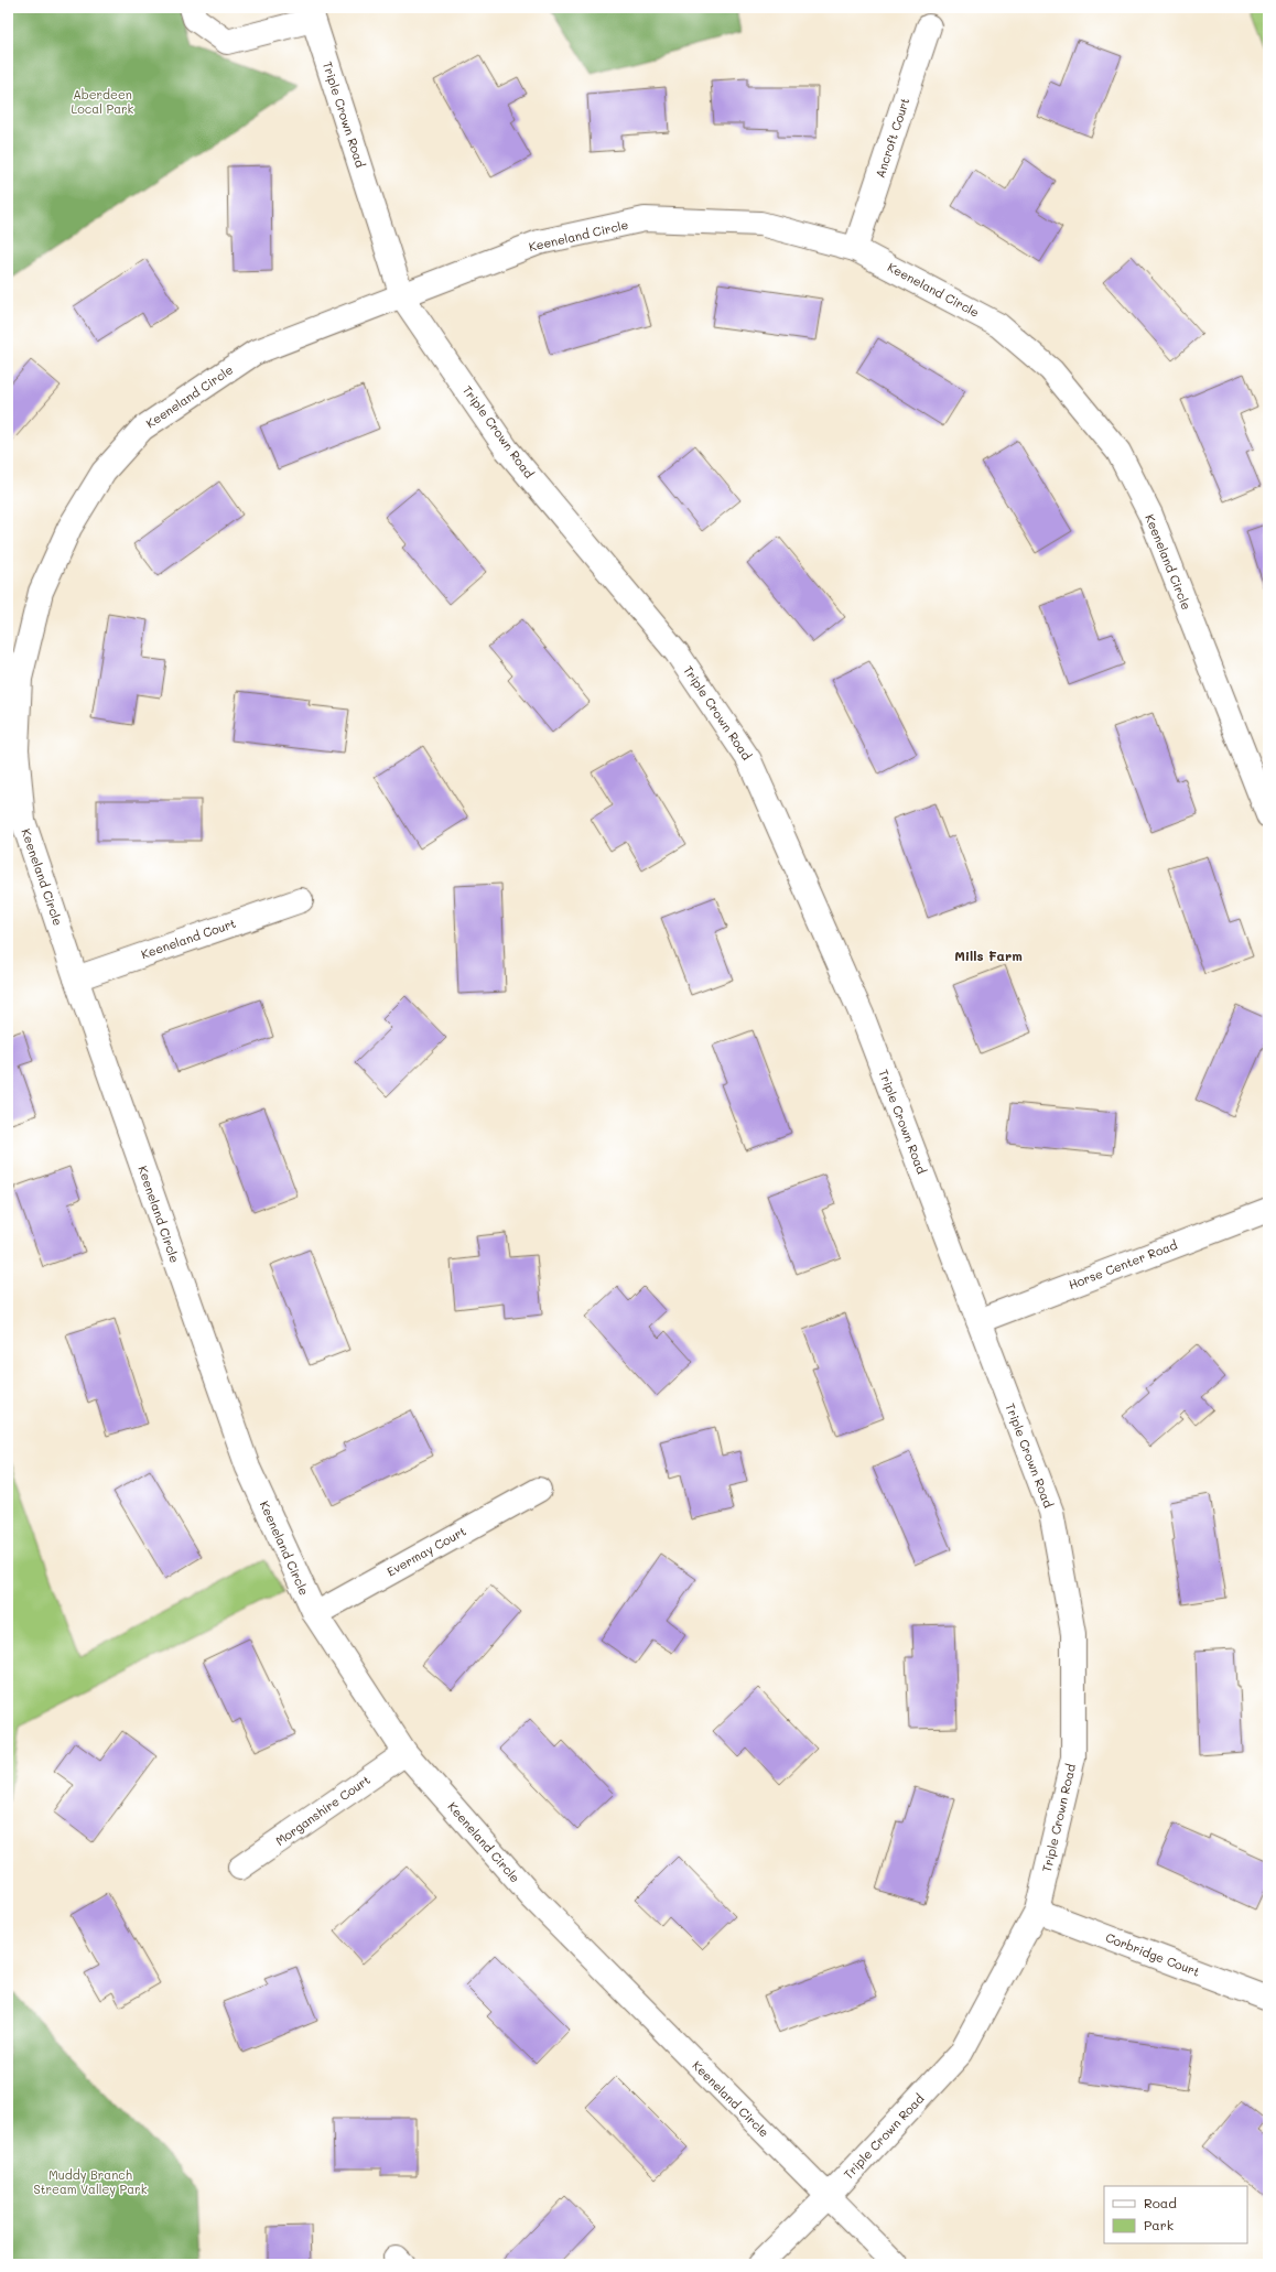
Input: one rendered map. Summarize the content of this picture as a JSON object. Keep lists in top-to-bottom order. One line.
{"streets":{"street":["Triple Crown Road","Ancroft Court","Keeneland Circle","Keeneland Court","Horse Center Road","Evermay Court","Morganshire Court","Corbridge Court"]},"crossings":[["Triple Crown Road","Keeneland Circle"],["Triple Crown Road","Horse Center Road"],["Triple Crown Road","Corbridge Court"],["Ancroft Court","Keeneland Circle"],["Keeneland Circle","Keeneland Court"],["Keeneland Circle","Evermay Court"],["Keeneland Circle","Morganshire Court"]],"districts":["Mills Farm"],"parks":["Aberdeen Local Park","Muddy Branch Stream Valley Park"],"legend":["Road","Park"]}
